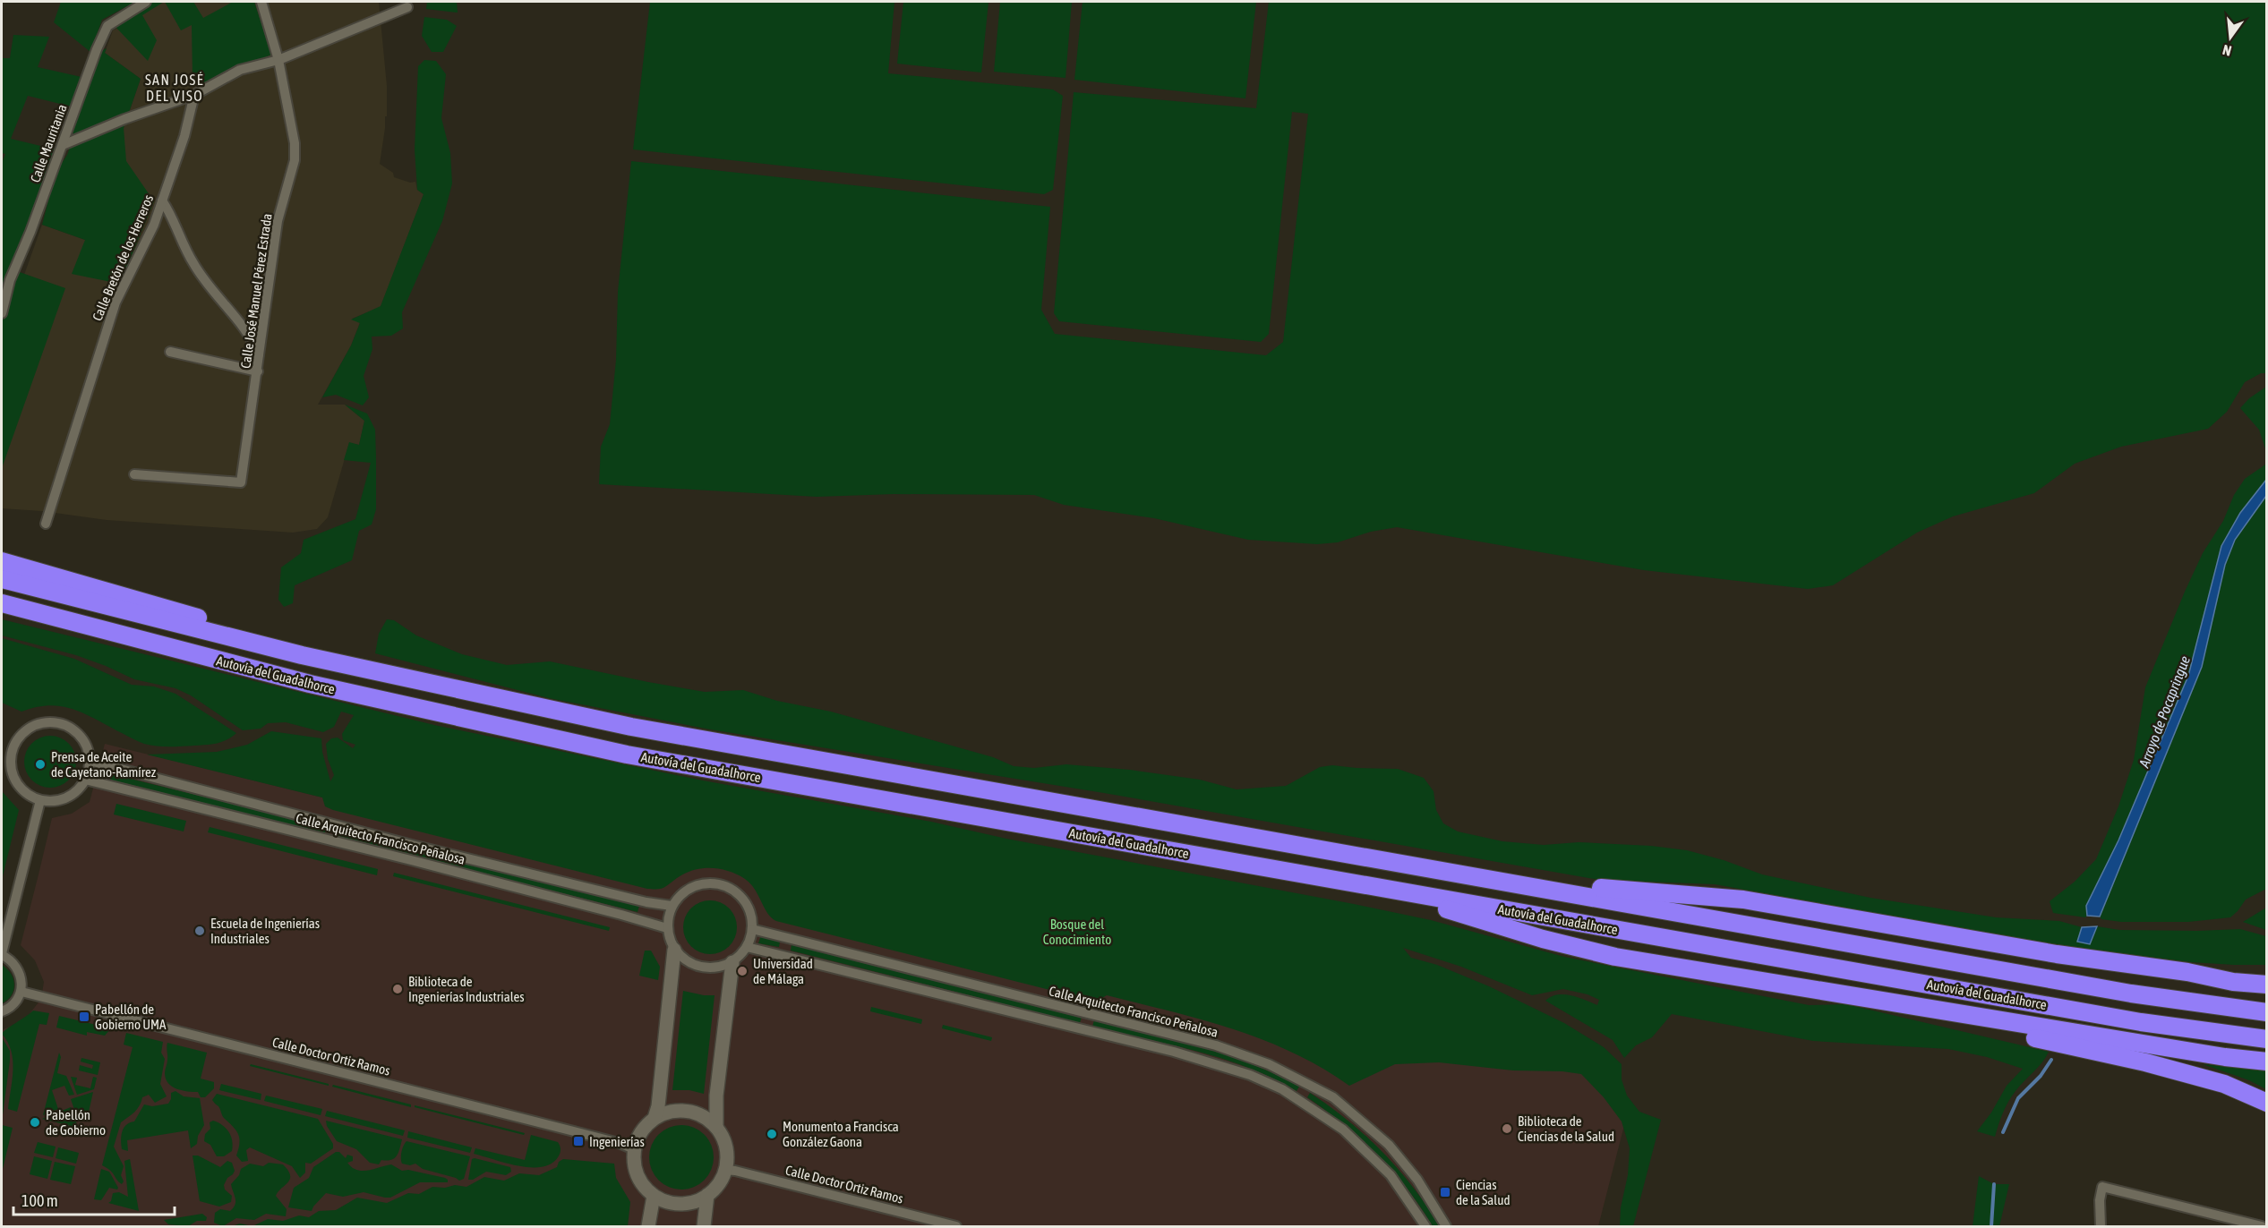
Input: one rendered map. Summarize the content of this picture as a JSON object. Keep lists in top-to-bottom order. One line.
{"streets":{"highway":["Autovía del Guadalhorce"],"street":["Calle Mauritania","Calle Bretón de los Herreros","Calle José Manuel Pérez Estrada","Calle Arquitecto Francisco Peñalosa","Calle Doctor Ortiz Ramos"]},"districts":["SAN JOSÉ DEL VISO"],"water":["Arroyo de Pocapringue"],"parks":["Bosque del Conocimiento"],"places":{"other":["Prensa de Aceite de Cayetano-Ramírez","Escuela de Ingenierías Industriales","Universidad de Málaga","Biblioteca de Ingenierías Industriales","Pabellón de Gobierno","Biblioteca de Ciencias de la Salud","Monumento a Francisca González Gaona"],"transit":["Pabellón de Gobierno UMA","Ingenierías","Ciencias de la Salud"]},"scale_bar":"100 m","north":"bottom"}
